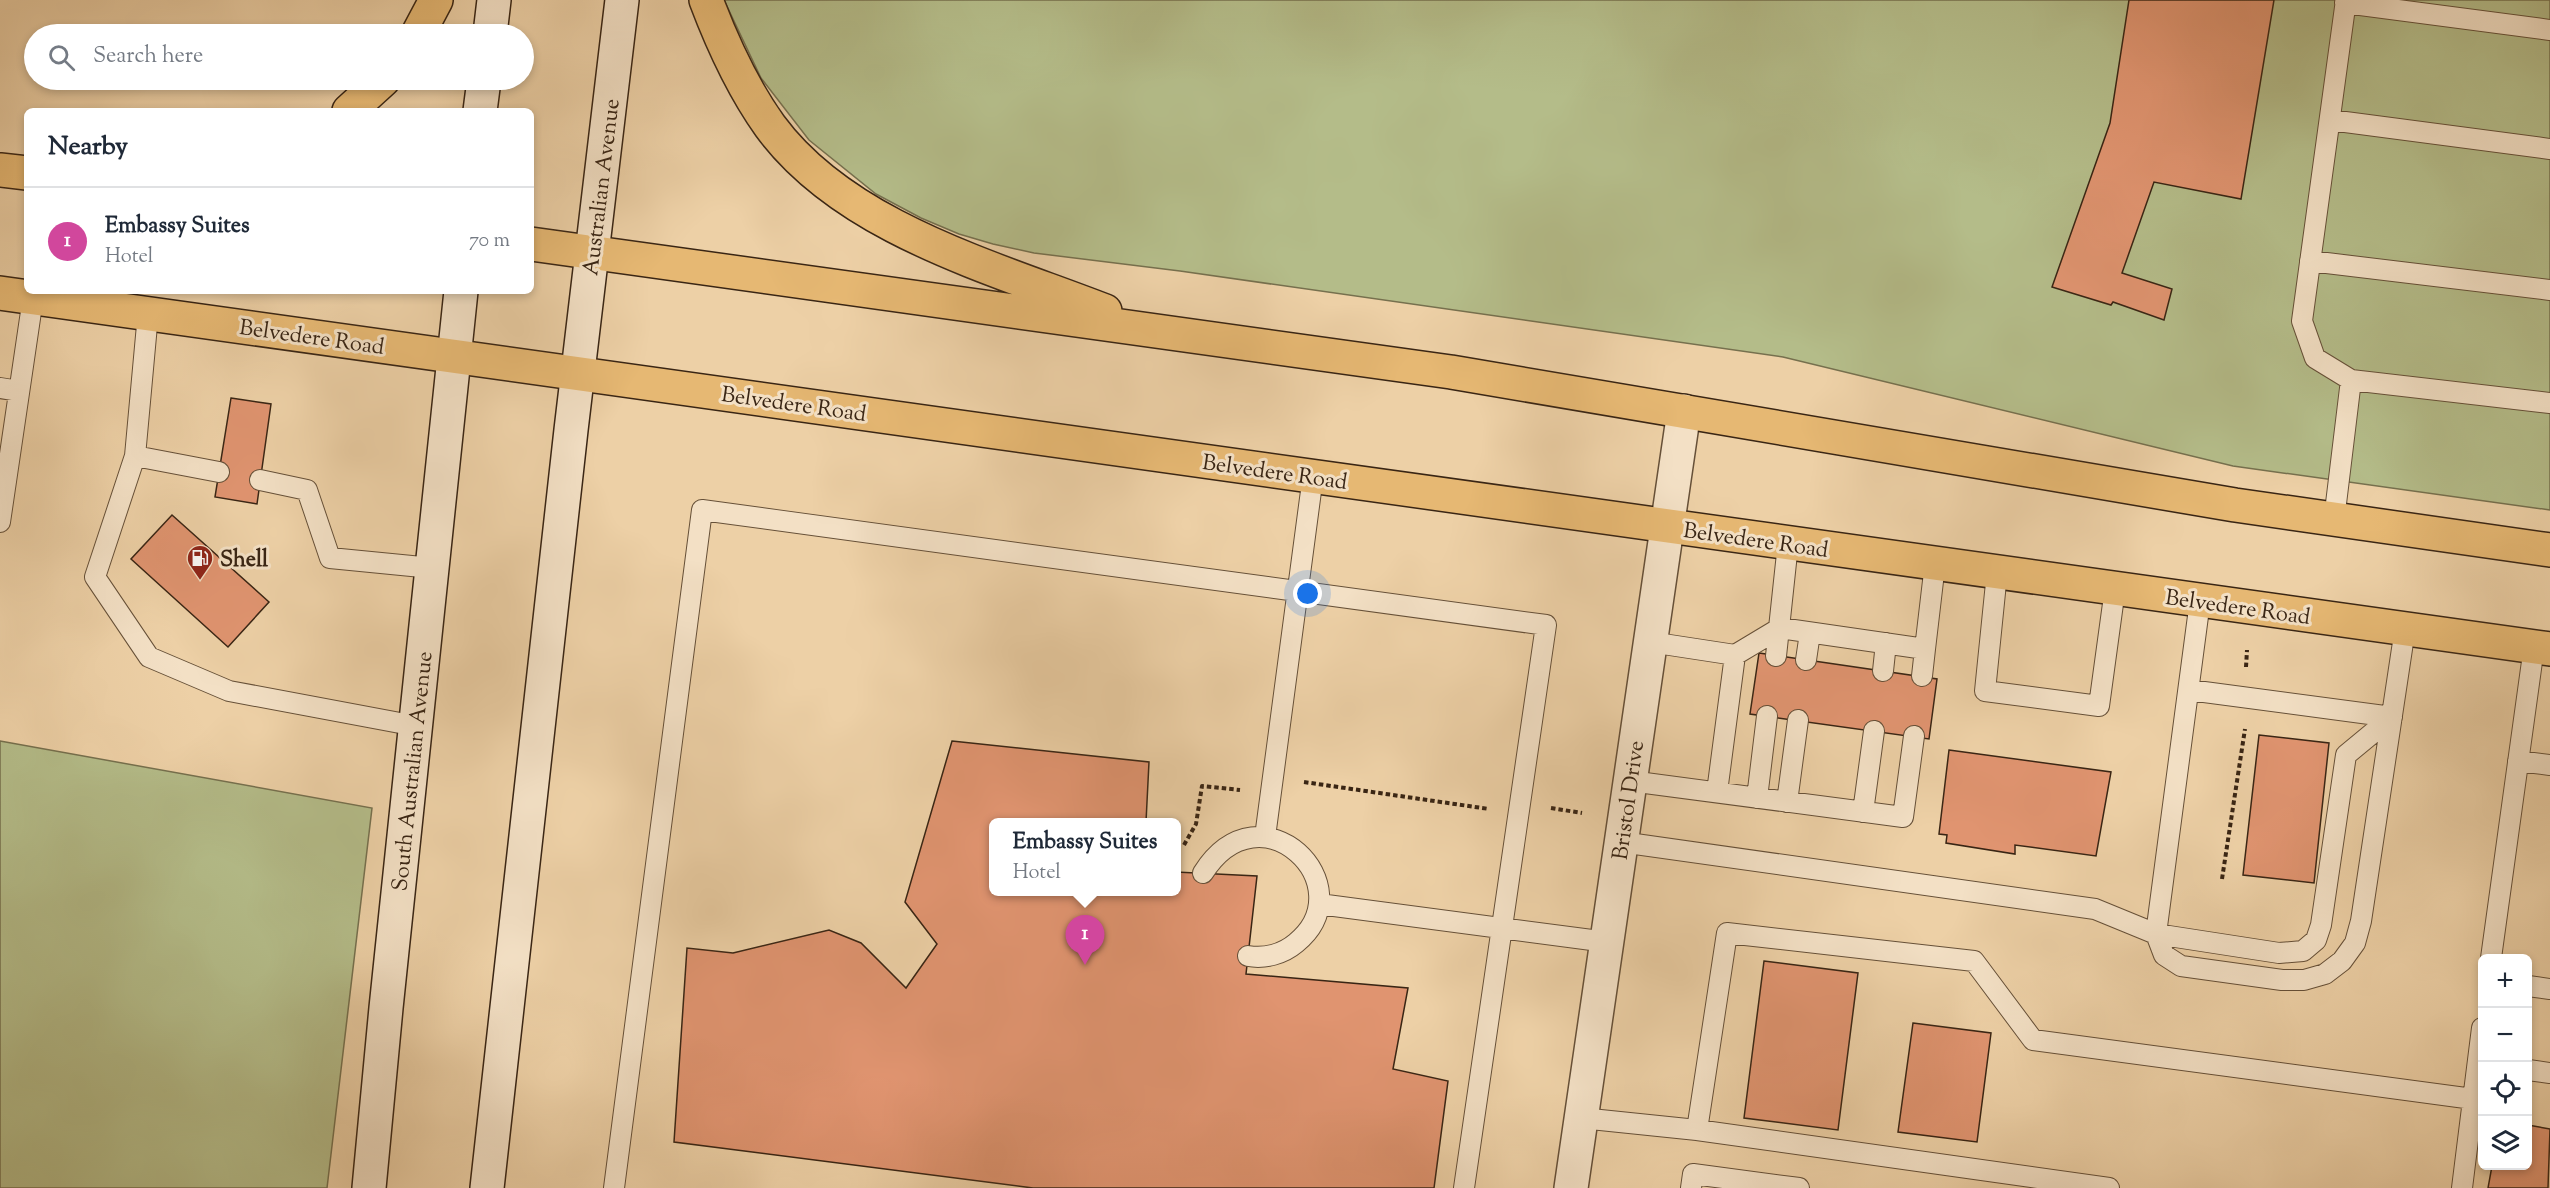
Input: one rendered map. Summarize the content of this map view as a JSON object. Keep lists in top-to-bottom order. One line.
{"streets":{"main road":["Australian Avenue","Belvedere Road","South Australian Avenue","Bristol Drive"]},"crossings":[["Australian Avenue","Belvedere Road"],["Belvedere Road","South Australian Avenue"],["Belvedere Road","Bristol Drive"]],"places":{"fuel station":["Shell"]},"page":{"search":"Search here","heading":"Nearby","list":[{"mark":"1","name":"Embassy Suites","note":"Hotel","value":"70 m"}],"popup":["Embassy Suites","Hotel"],"pins":"1","map_buttons":["+","−"]}}
